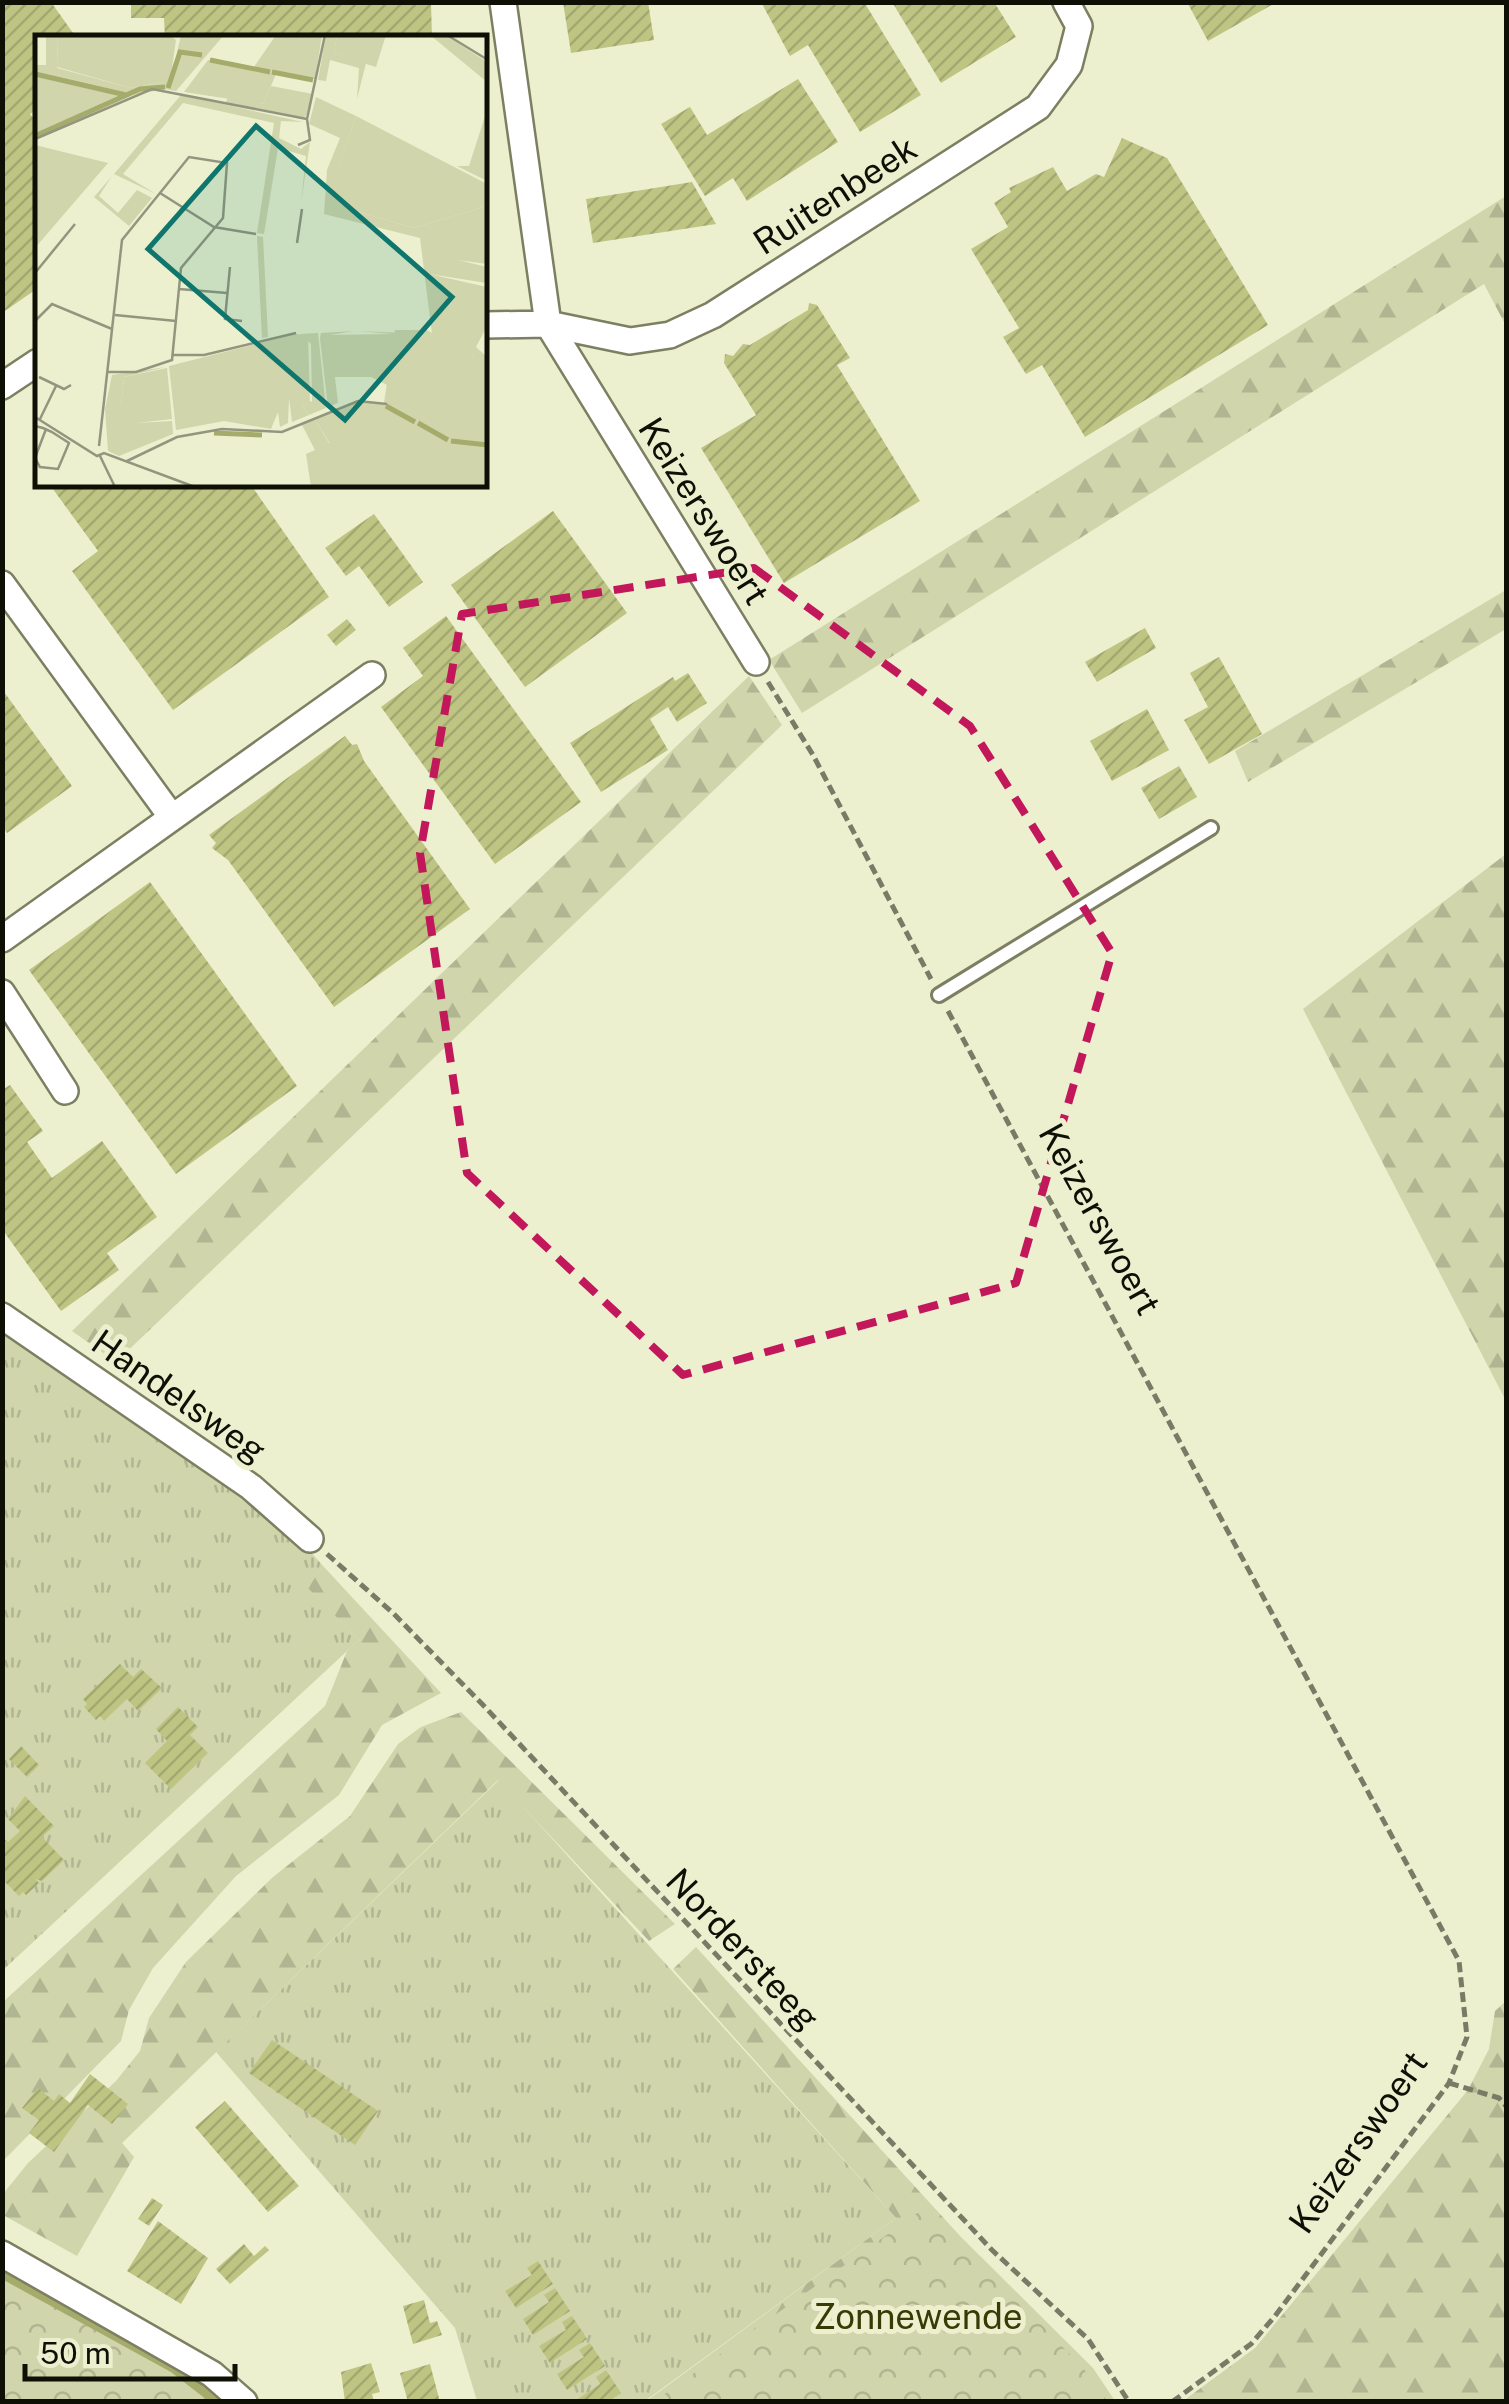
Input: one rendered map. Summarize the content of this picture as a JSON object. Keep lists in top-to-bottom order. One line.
{"streets":{"street":["Ruitenbeek","Keizerswoert","Handelsweg"],"path":["Nordersteeg"]},"crossings":[["Ruitenbeek","Keizerswoert"],["Handelsweg","Nordersteeg"]],"parks":["Zonnewende"],"scale_bar":"50 m"}
